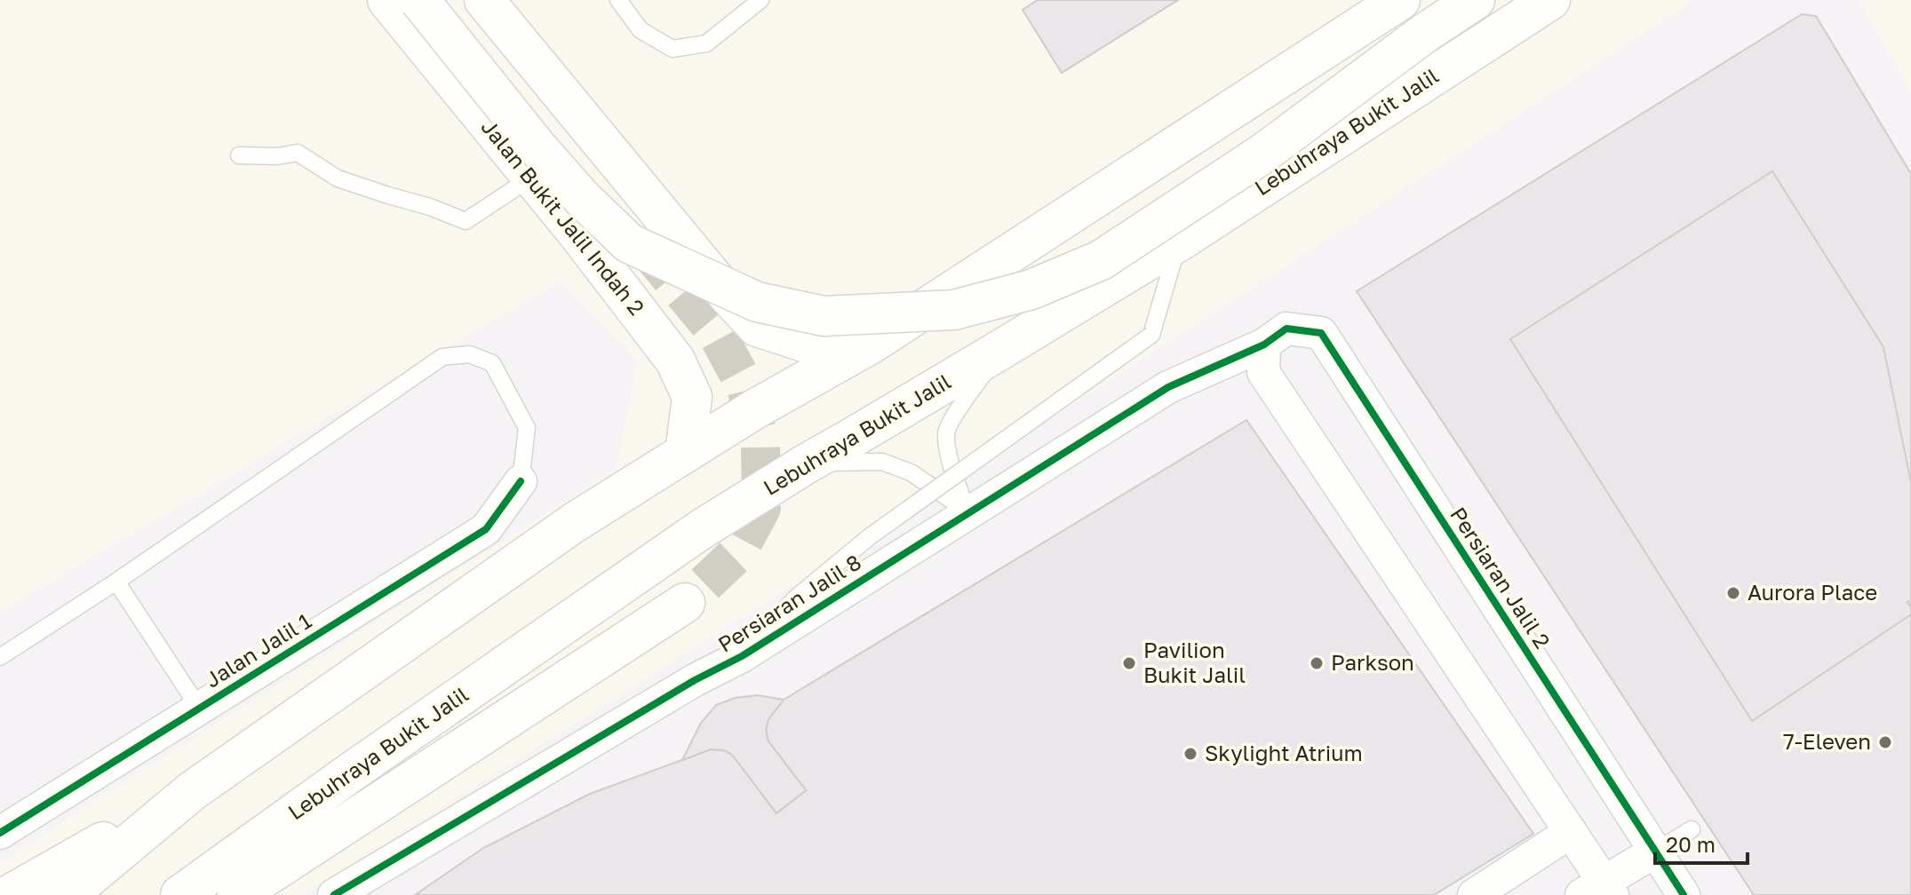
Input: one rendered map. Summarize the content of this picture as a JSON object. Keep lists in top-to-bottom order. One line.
{"streets":{"main road":["Lebuhraya Bukit Jalil","Jalan Bukit Jalil Indah 2"],"street":["Persiaran Jalil 2","Persiaran Jalil 8","Jalan Jalil 1"]},"crossings":[["Persiaran Jalil 2","Persiaran Jalil 8"]],"places":["Aurora Place","Pavilion Bukit Jalil","Parkson","7-Eleven","Skylight Atrium"],"scale_bar":"20 m"}
